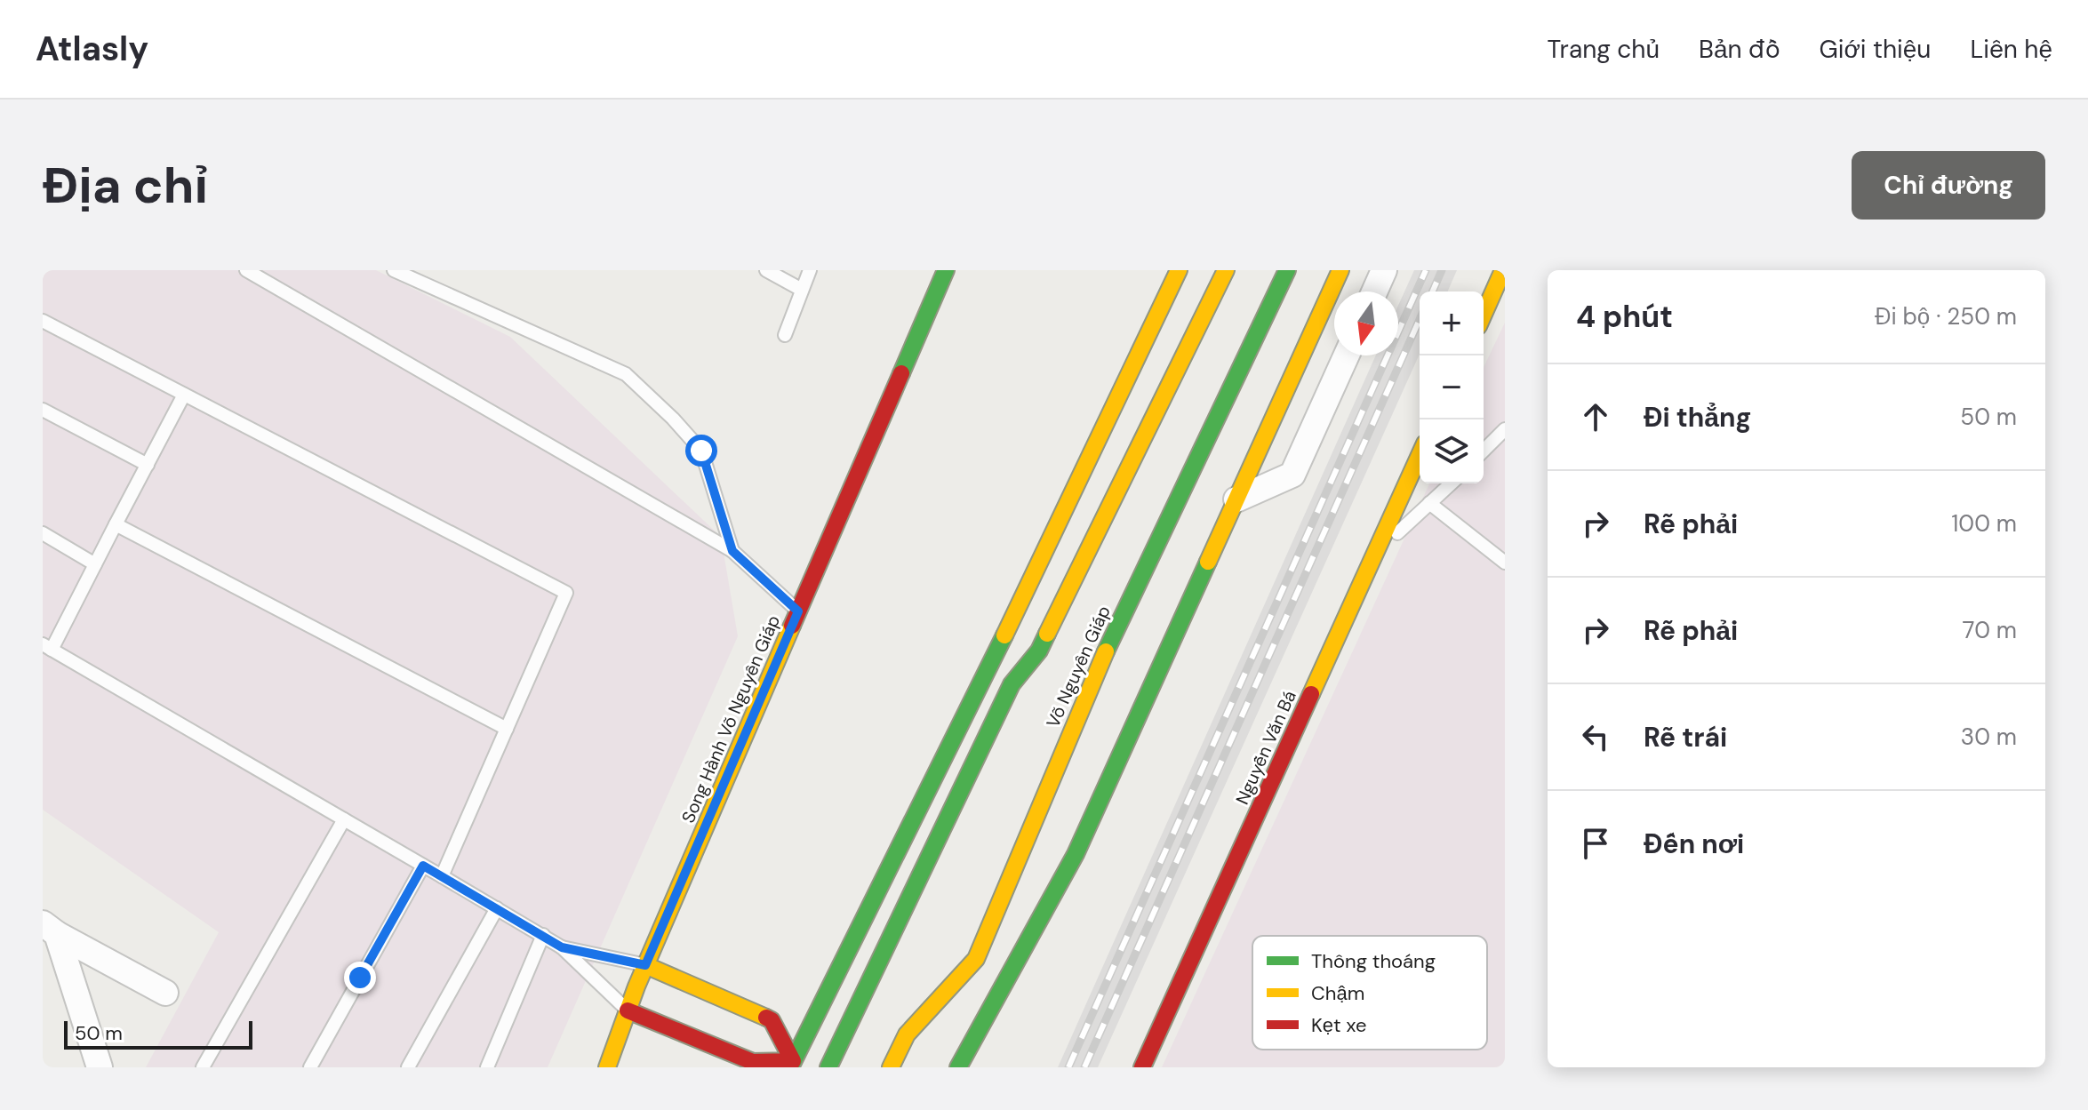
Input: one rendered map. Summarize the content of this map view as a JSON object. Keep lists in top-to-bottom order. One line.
{"streets":{"main road":["Võ Nguyên Giáp","Song Hành Võ Nguyên Giáp","Nguyễn Văn Bá"]},"legend":["Thông thoáng","Chậm","Kẹt xe"],"scale_bar":"50 m","north":"bottom","page":{"header":"Atlasly","nav":["Trang chủ","Bản đồ","Giới thiệu","Liên hệ"],"buttons":"Chỉ đường","title":"Địa chỉ","heading":["4 phút","Đi bộ · 250 m"],"map_buttons":["+","−"],"list":[["Đi thẳng","50 m"],["Rẽ phải","100 m"],["Rẽ phải","70 m"],["Rẽ trái","30 m"],"Đến nơi"],"scale":"50 m"}}
